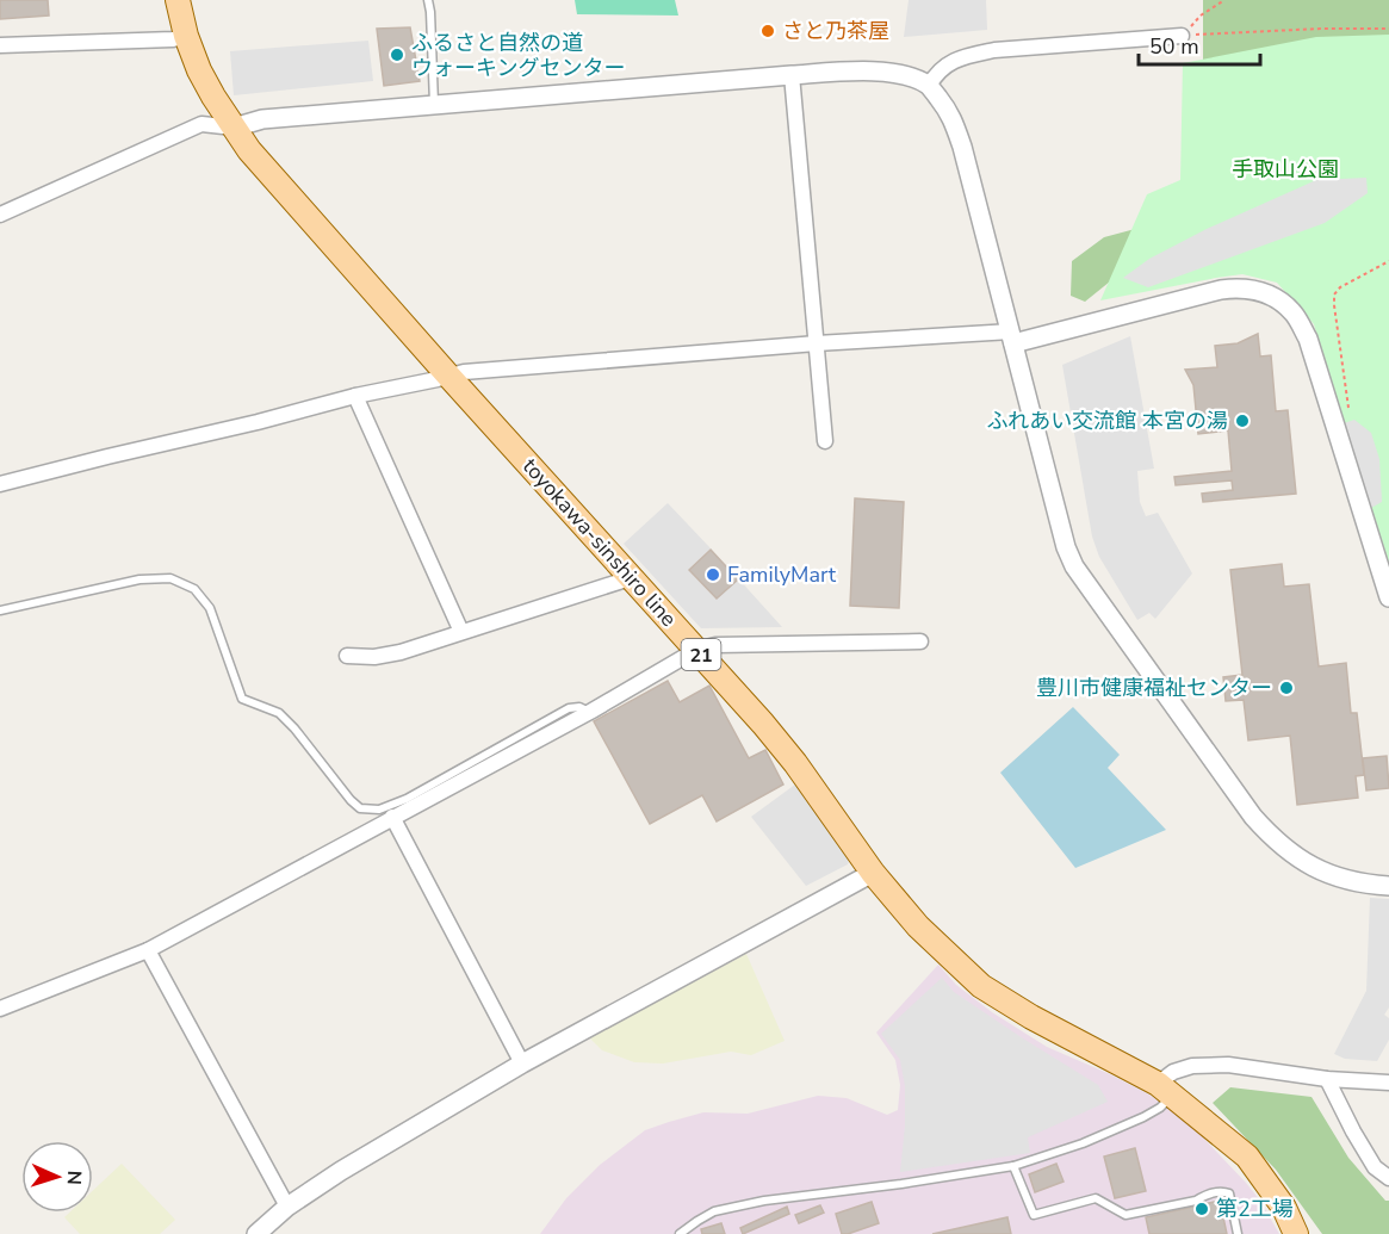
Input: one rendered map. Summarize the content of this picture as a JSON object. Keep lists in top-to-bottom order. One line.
{"streets":{"main road":["toyokawa-sinshiro line","21"]},"parks":["手取山公園"],"places":["さと乃茶屋","ふるさと自然の道 ウォーキングセンター","ふれあい交流館 本宮の湯","FamilyMart","豊川市健康福祉センター","第2工場"],"scale_bar":"50 m","north":"right"}
